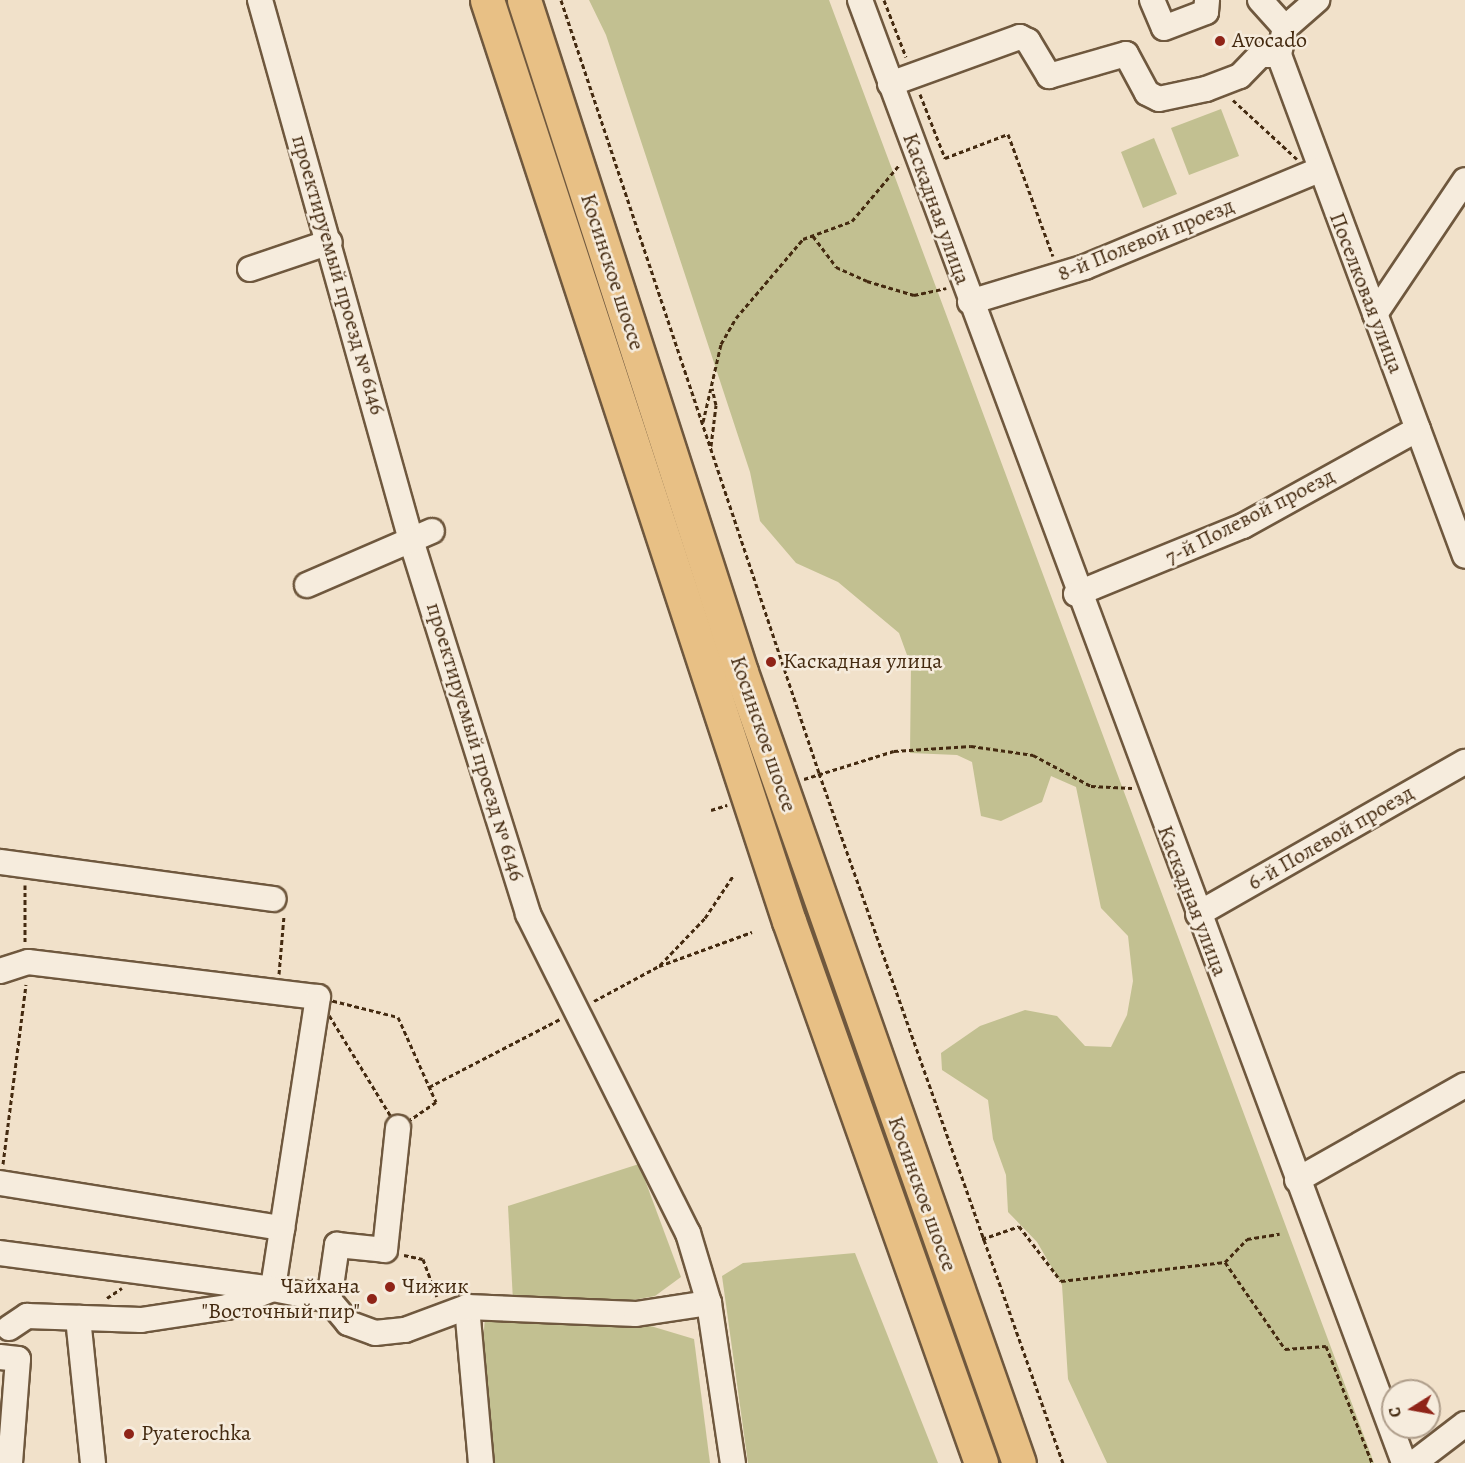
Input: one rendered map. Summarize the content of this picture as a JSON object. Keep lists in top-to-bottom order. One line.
{"streets":{"highway":["Косинское шоссе"],"street":["Каскадная улица","8-й Полевой проезд","проектируемый проезд № 6146","Поселковая улица","7-й Полевой проезд","6-й Полевой проезд"]},"crossings":[["Каскадная улица","8-й Полевой проезд"],["Каскадная улица","7-й Полевой проезд"],["Каскадная улица","6-й Полевой проезд"],["8-й Полевой проезд","Поселковая улица"],["Поселковая улица","7-й Полевой проезд"]],"places":["Avocado","Каскадная улица","Чижик","Чайхана \"Восточный пир\"","Pyaterochka"],"north":"left"}
